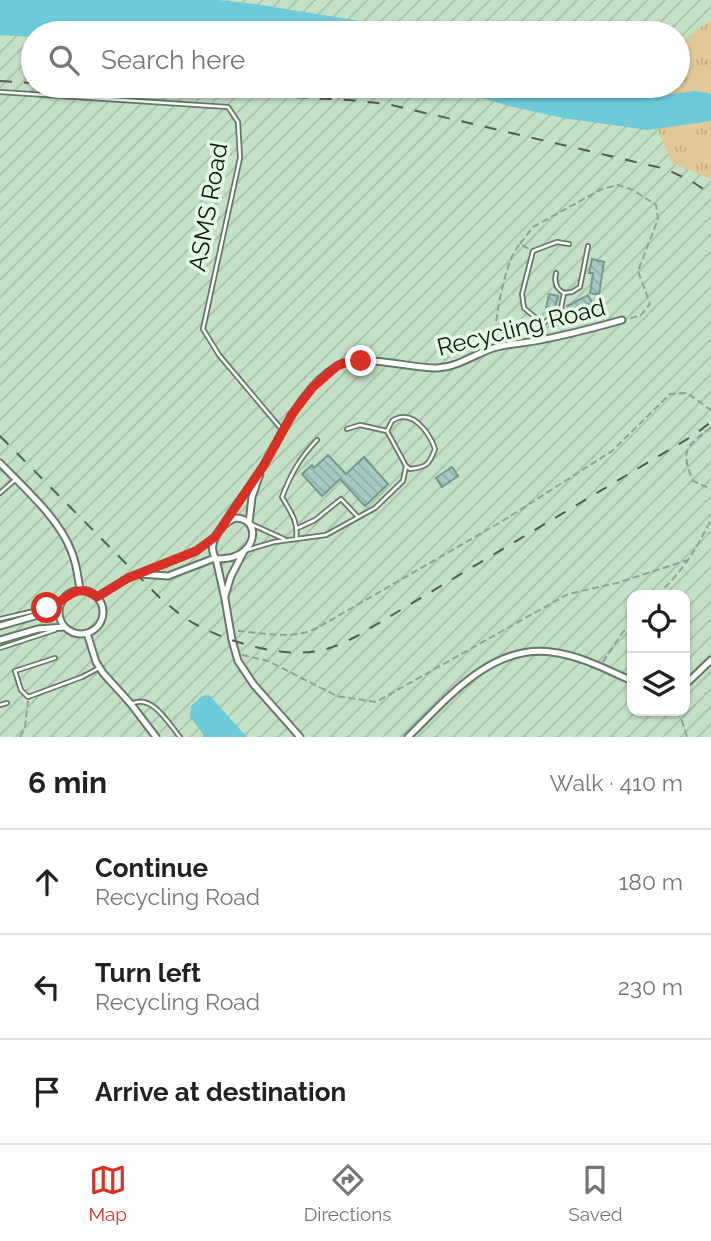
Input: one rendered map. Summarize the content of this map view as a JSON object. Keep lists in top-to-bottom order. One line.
{"streets":{"street":["Recycling Road"],"lane":["ASMS Road"]},"crossings":[["ASMS Road","Recycling Road"]],"page":{"search":"Search here","heading":["6 min","Walk · 410 m"],"list":[["Continue","Recycling Road","180 m"],["Turn left","Recycling Road","230 m"],"Arrive at destination"],"nav":["Map","Directions","Saved"]}}
